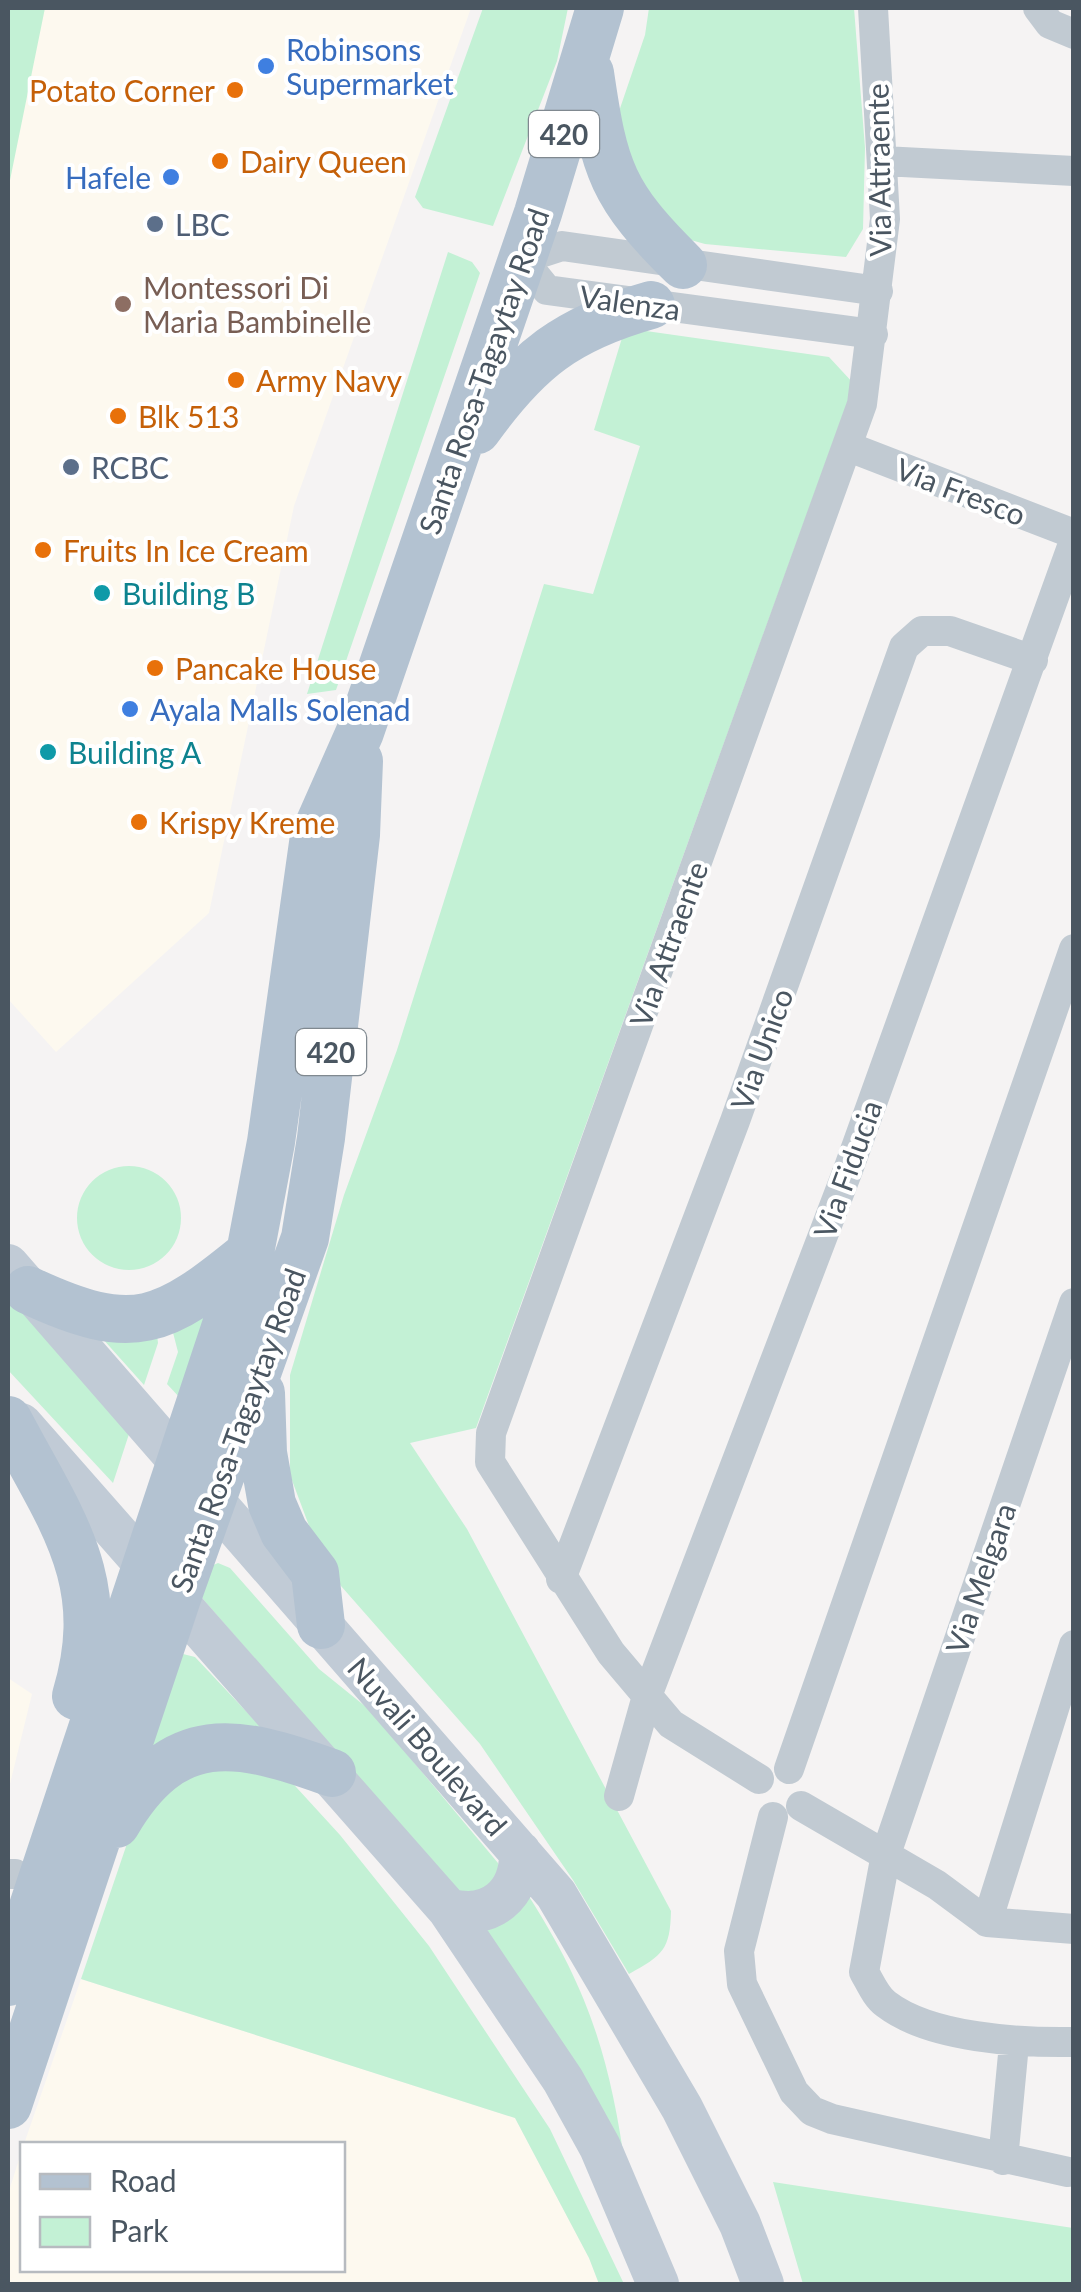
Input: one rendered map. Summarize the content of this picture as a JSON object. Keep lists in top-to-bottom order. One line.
{"streets":{"main road":["420","Santa Rosa-Tagaytay Road","Nuvali Boulevard"],"street":["Via Attraente","Valenza","Via Fresco","Via Unico","Via Fiducia","Via Melgara"]},"crossings":[["Via Attraente","Valenza"],["Via Attraente","Via Fresco"],["Via Attraente","Via Unico"],["Via Attraente","Via Fiducia"],["Valenza","Santa Rosa-Tagaytay Road"],["Santa Rosa-Tagaytay Road","Nuvali Boulevard"],["Via Fresco","Via Fiducia"],["Via Unico","Via Fiducia"]],"places":["Robinsons Supermarket","Potato Corner","Dairy Queen","Hafele","LBC","Montessori Di Maria Bambinelle","Army Navy","Blk 513","RCBC","Fruits In Ice Cream","Building B","Pancake House","Ayala Malls Solenad","Building A","Krispy Kreme"],"legend":["Road","Park"]}
